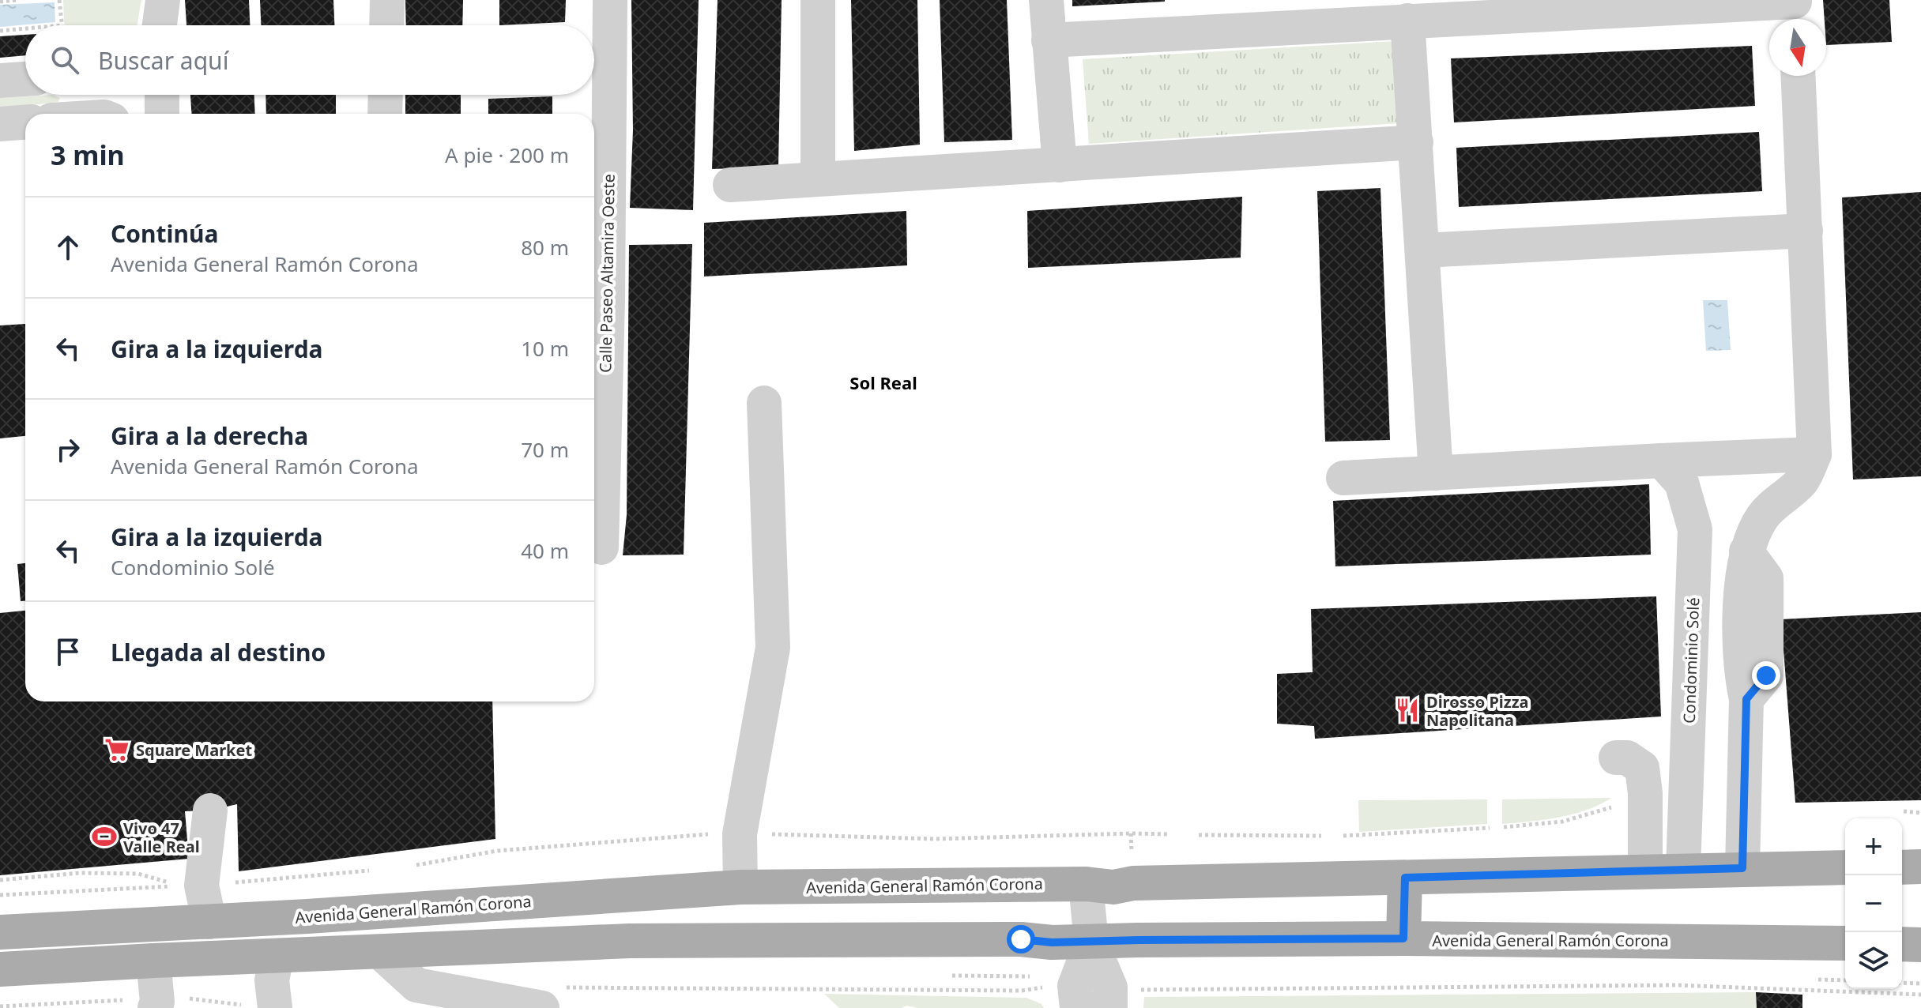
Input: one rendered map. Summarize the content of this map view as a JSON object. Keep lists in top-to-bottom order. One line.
{"streets":{"main road":["Avenida General Ramón Corona"],"street":["Calle Paseo Altamira Oeste","Condominio Solé"]},"crossings":[["Condominio Solé","Avenida General Ramón Corona"]],"districts":["Sol Real"],"places":{"restaurant":["Dirosso Pizza Napolitana"],"supermarket":["Square Market"],"sports":["Vivo 47 Valle Real"]},"north":"bottom","page":{"search":"Buscar aquí","heading":["3 min","A pie · 200 m"],"list":[["Continúa","Avenida General Ramón Corona","80 m"],["Gira a la izquierda","10 m"],["Gira a la derecha","Avenida General Ramón Corona","70 m"],["Gira a la izquierda","Condominio Solé","40 m"],"Llegada al destino"],"map_buttons":["+","−"]}}
